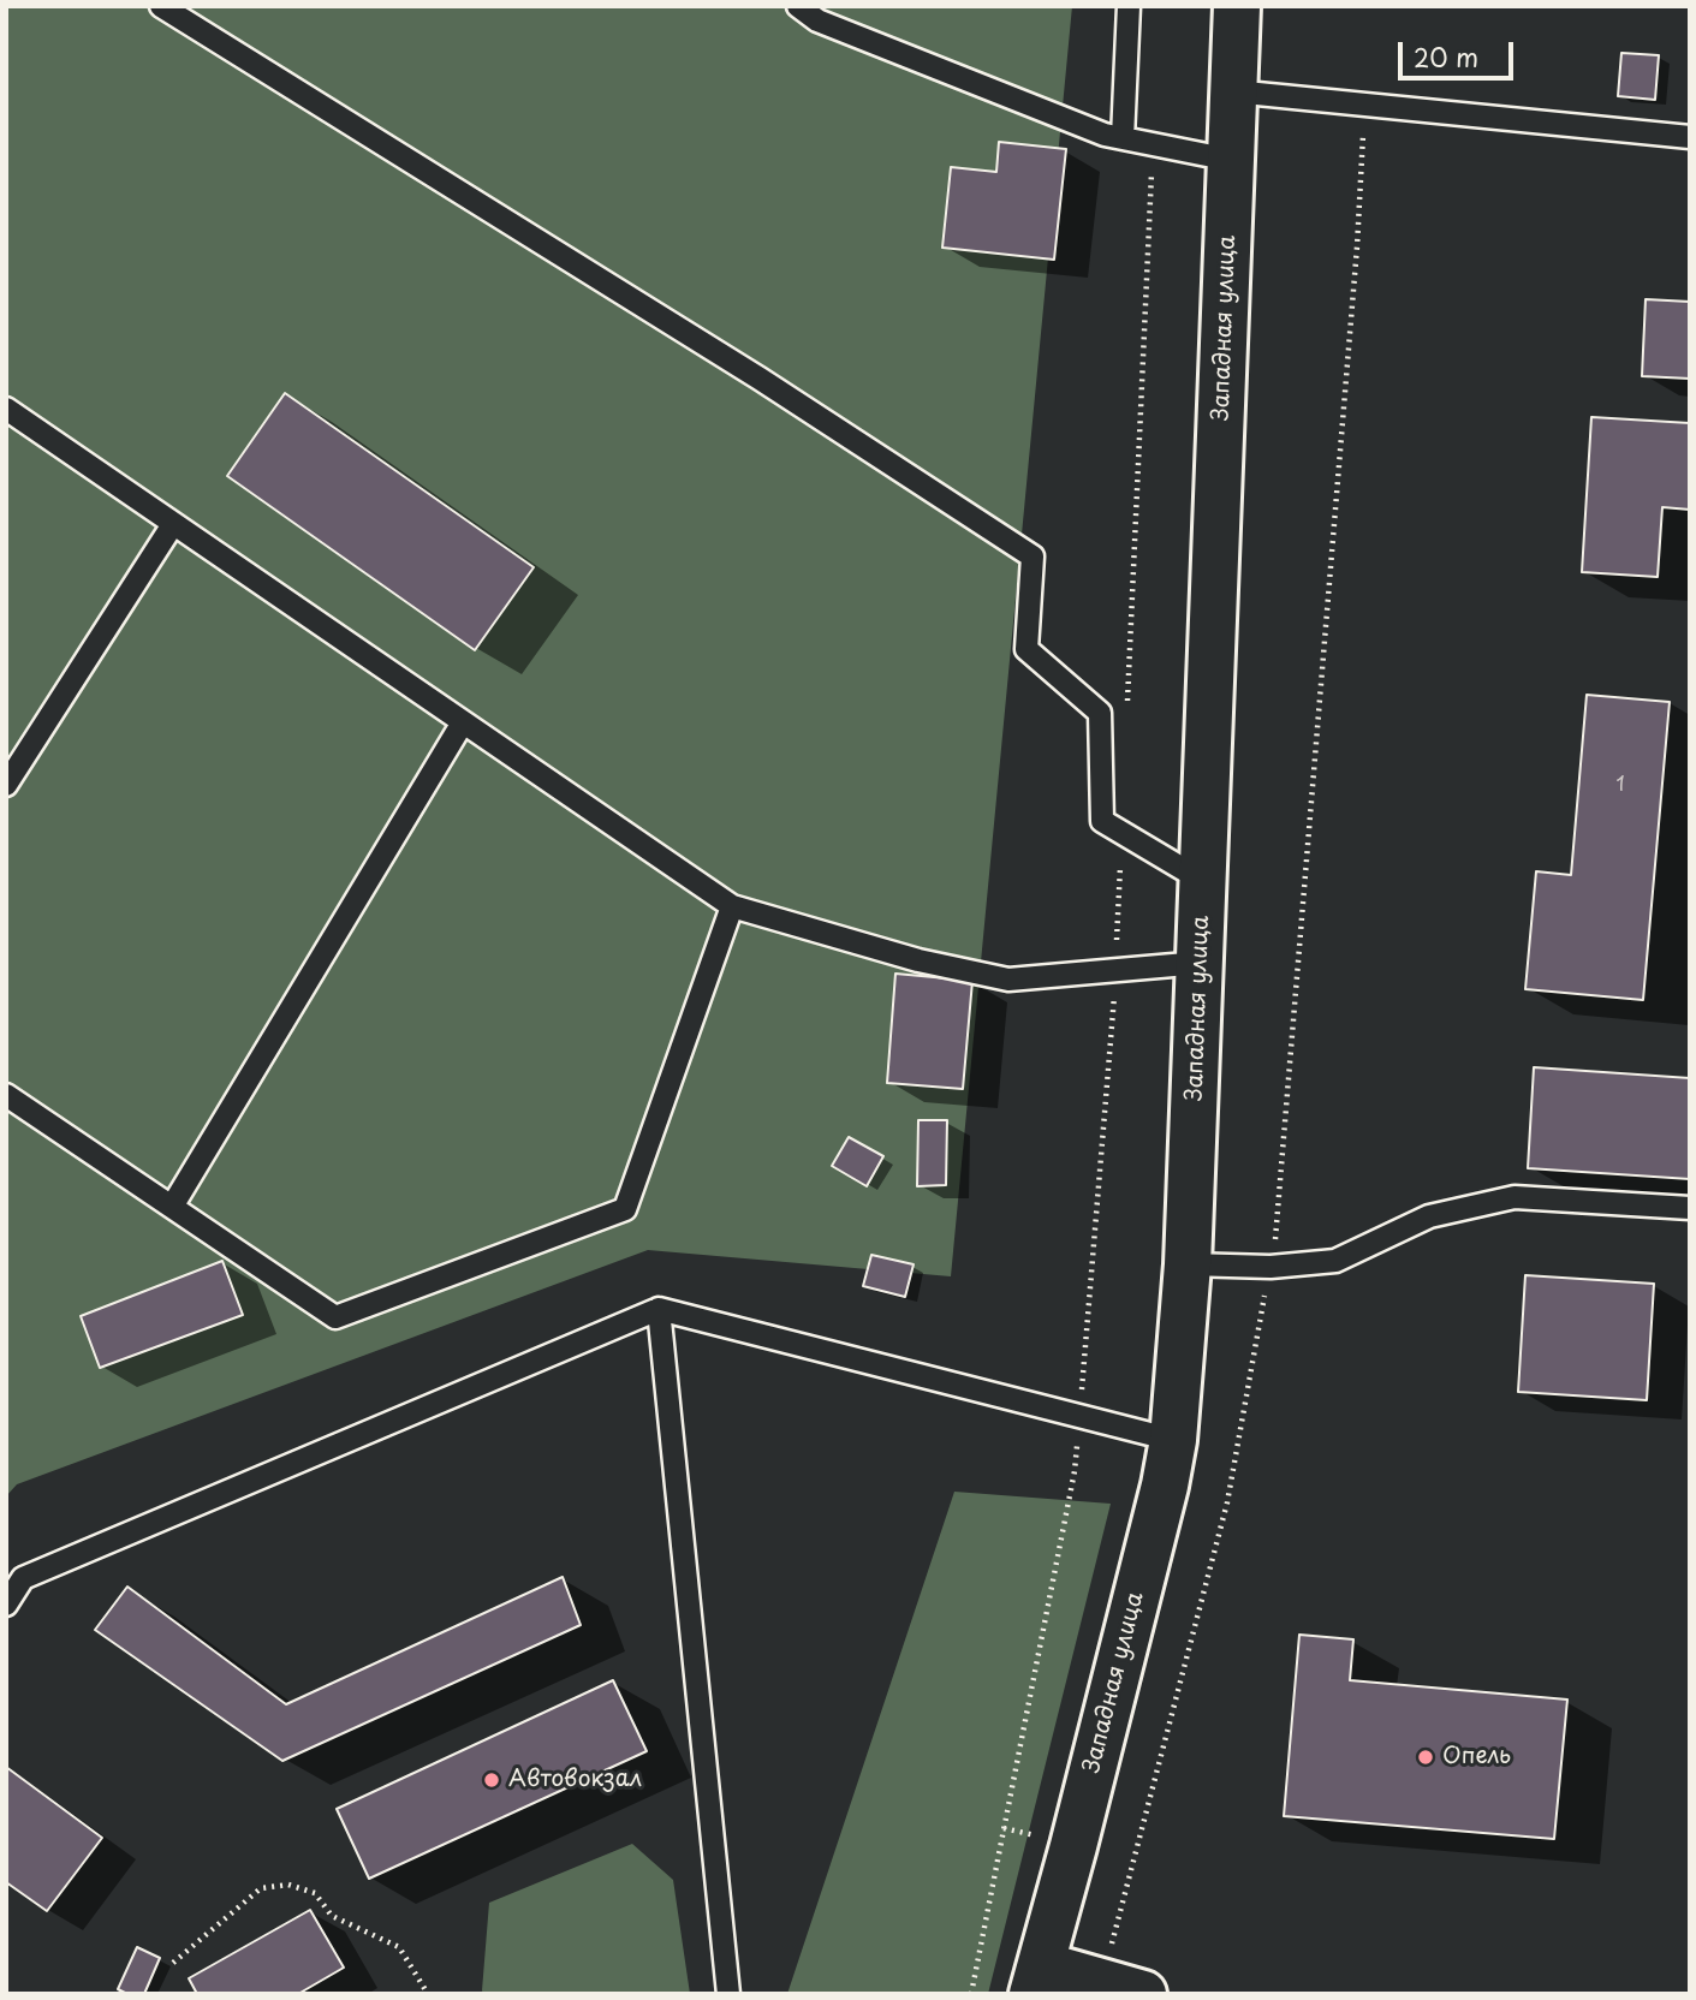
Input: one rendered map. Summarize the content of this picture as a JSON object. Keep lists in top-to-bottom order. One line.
{"streets":{"main road":["Западная улица"]},"places":["Опель","Автовокзал"],"house_numbers":["1"],"scale_bar":"20 m"}
